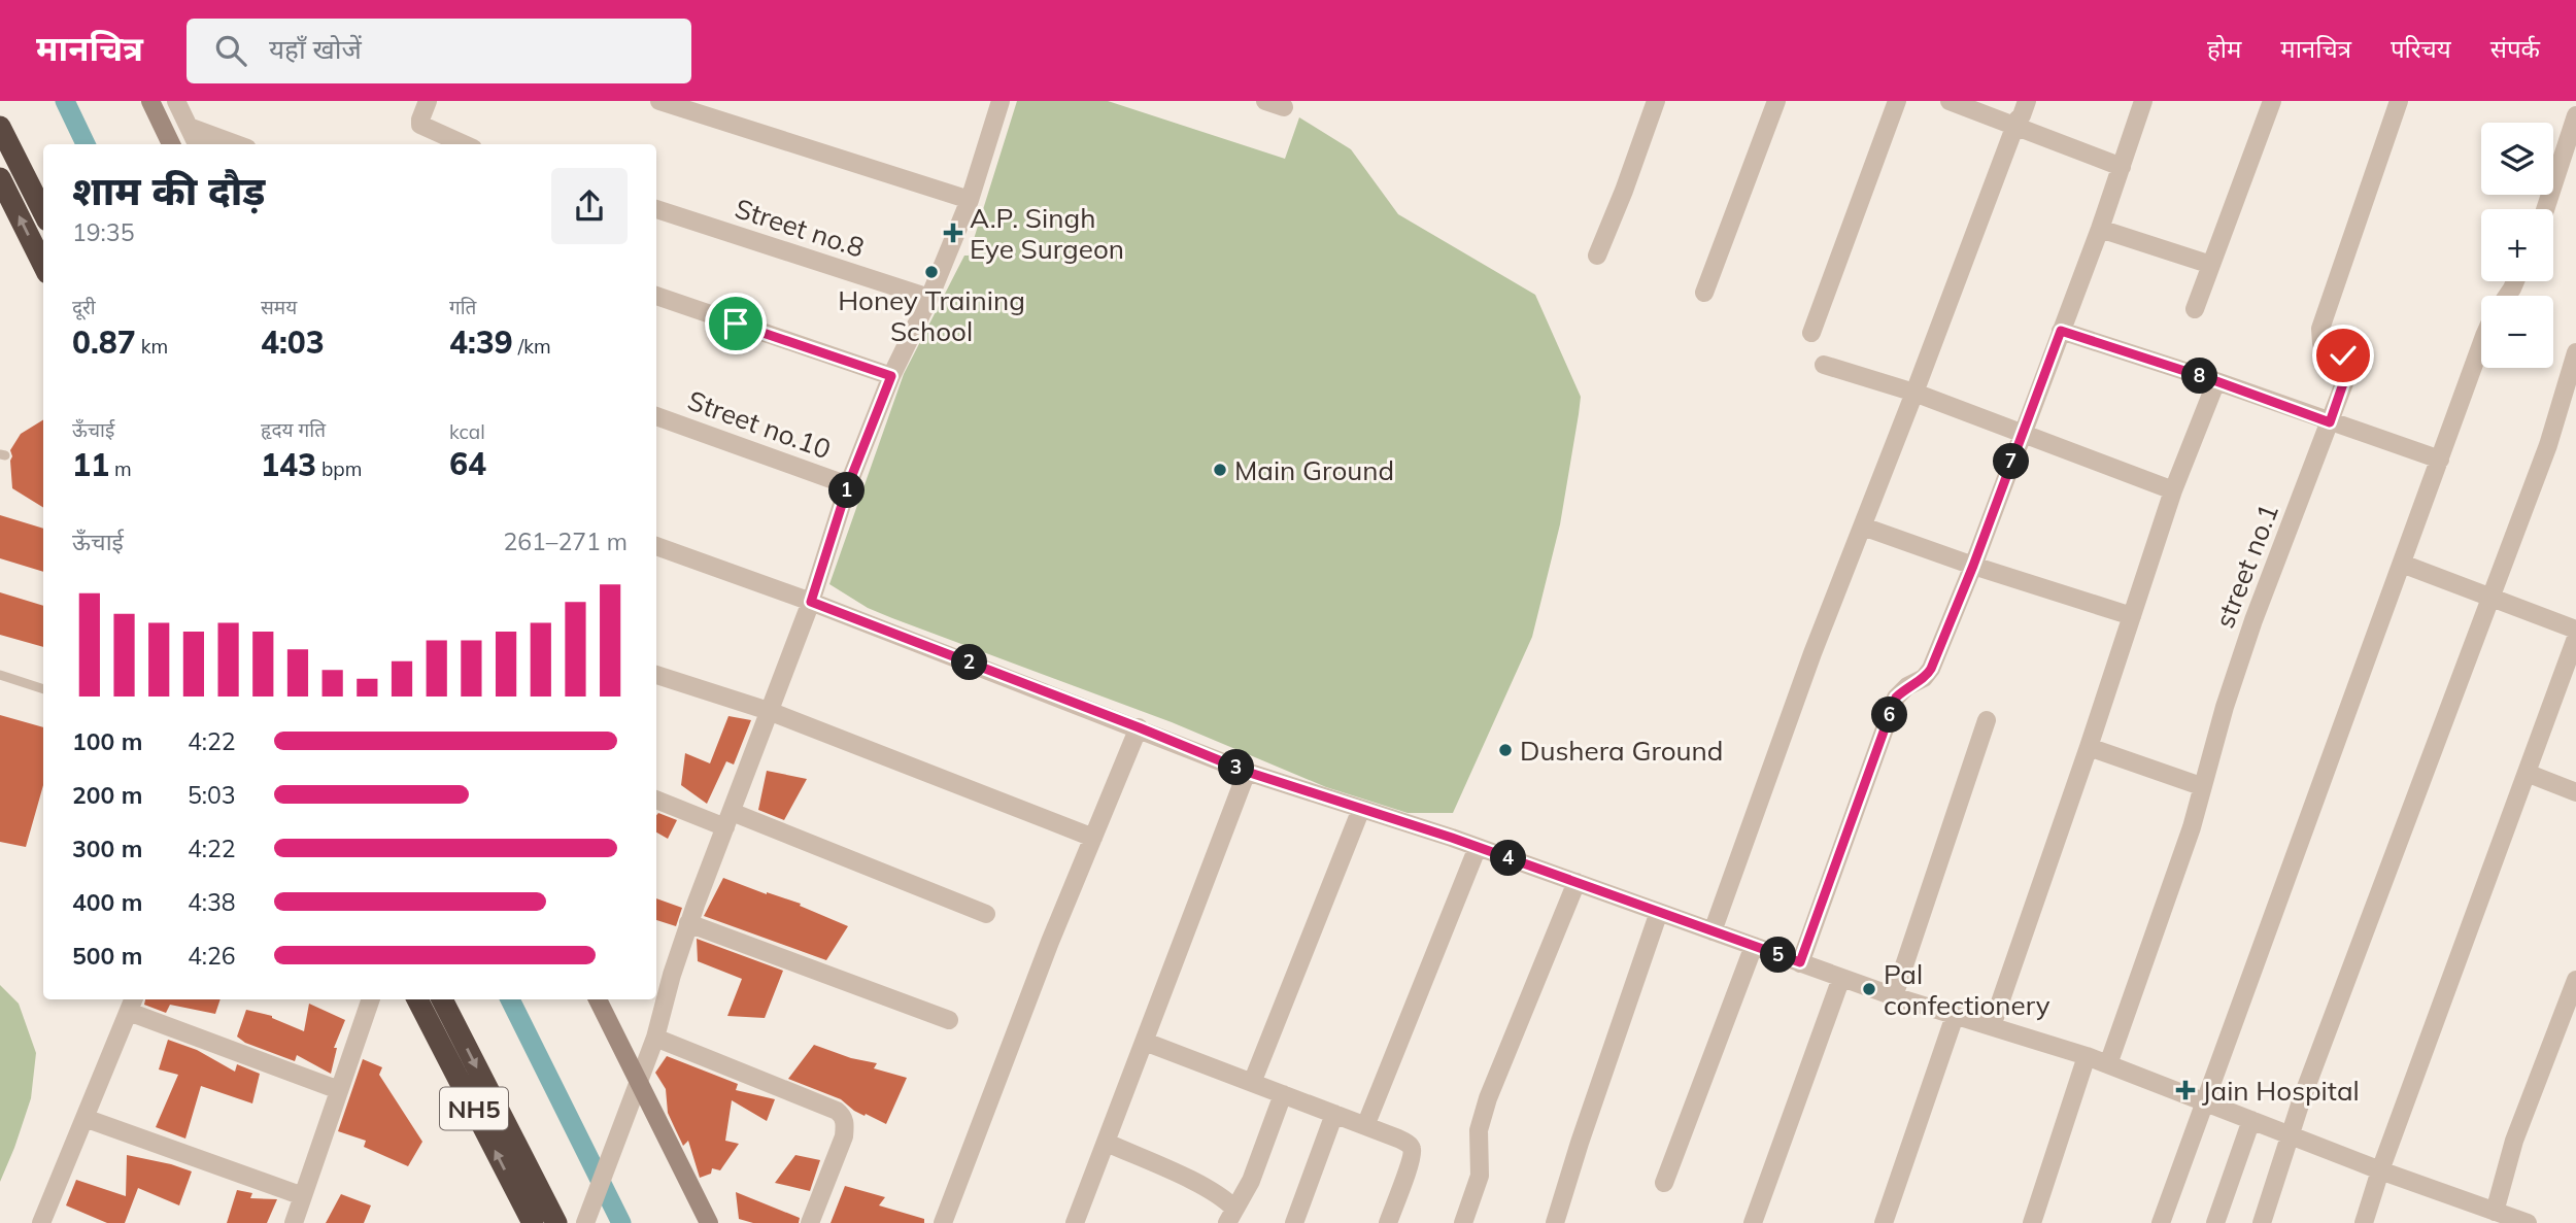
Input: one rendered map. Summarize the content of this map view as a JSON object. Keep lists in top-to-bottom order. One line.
{"streets":{"highway":["NH5"],"street":["Street no.8","Street no.10","street no.1"]},"places":{"health":["A.P. Singh Eye Surgeon","Jain Hospital"],"other":["Honey Training School","Main Ground","Dushera Ground","Pal confectionery"]},"page":{"header":"मानचित्र","search":"यहाँ खोजें","nav":["होम","मानचित्र","परिचय","संपर्क"],"map_buttons":["+","−"],"heading":["शाम की दौड़","19:35"],"stats":[["दूरी","0.87 km"],["समय","4:03"],["गति","4:39 /km"],["ऊँचाई","11 m"],["हृदय गति","143 bpm"],["kcal","64"]],"pins":["8","7","1","2","6","3","4","5"],"chart":["ऊँचाई","261–271 m"],"list":[{"name":"100 m","note":"4:22"},{"name":"200 m","note":"5:03"},{"name":"300 m","note":"4:22"},{"name":"400 m","note":"4:38"},{"name":"500 m","note":"4:26"}]}}
